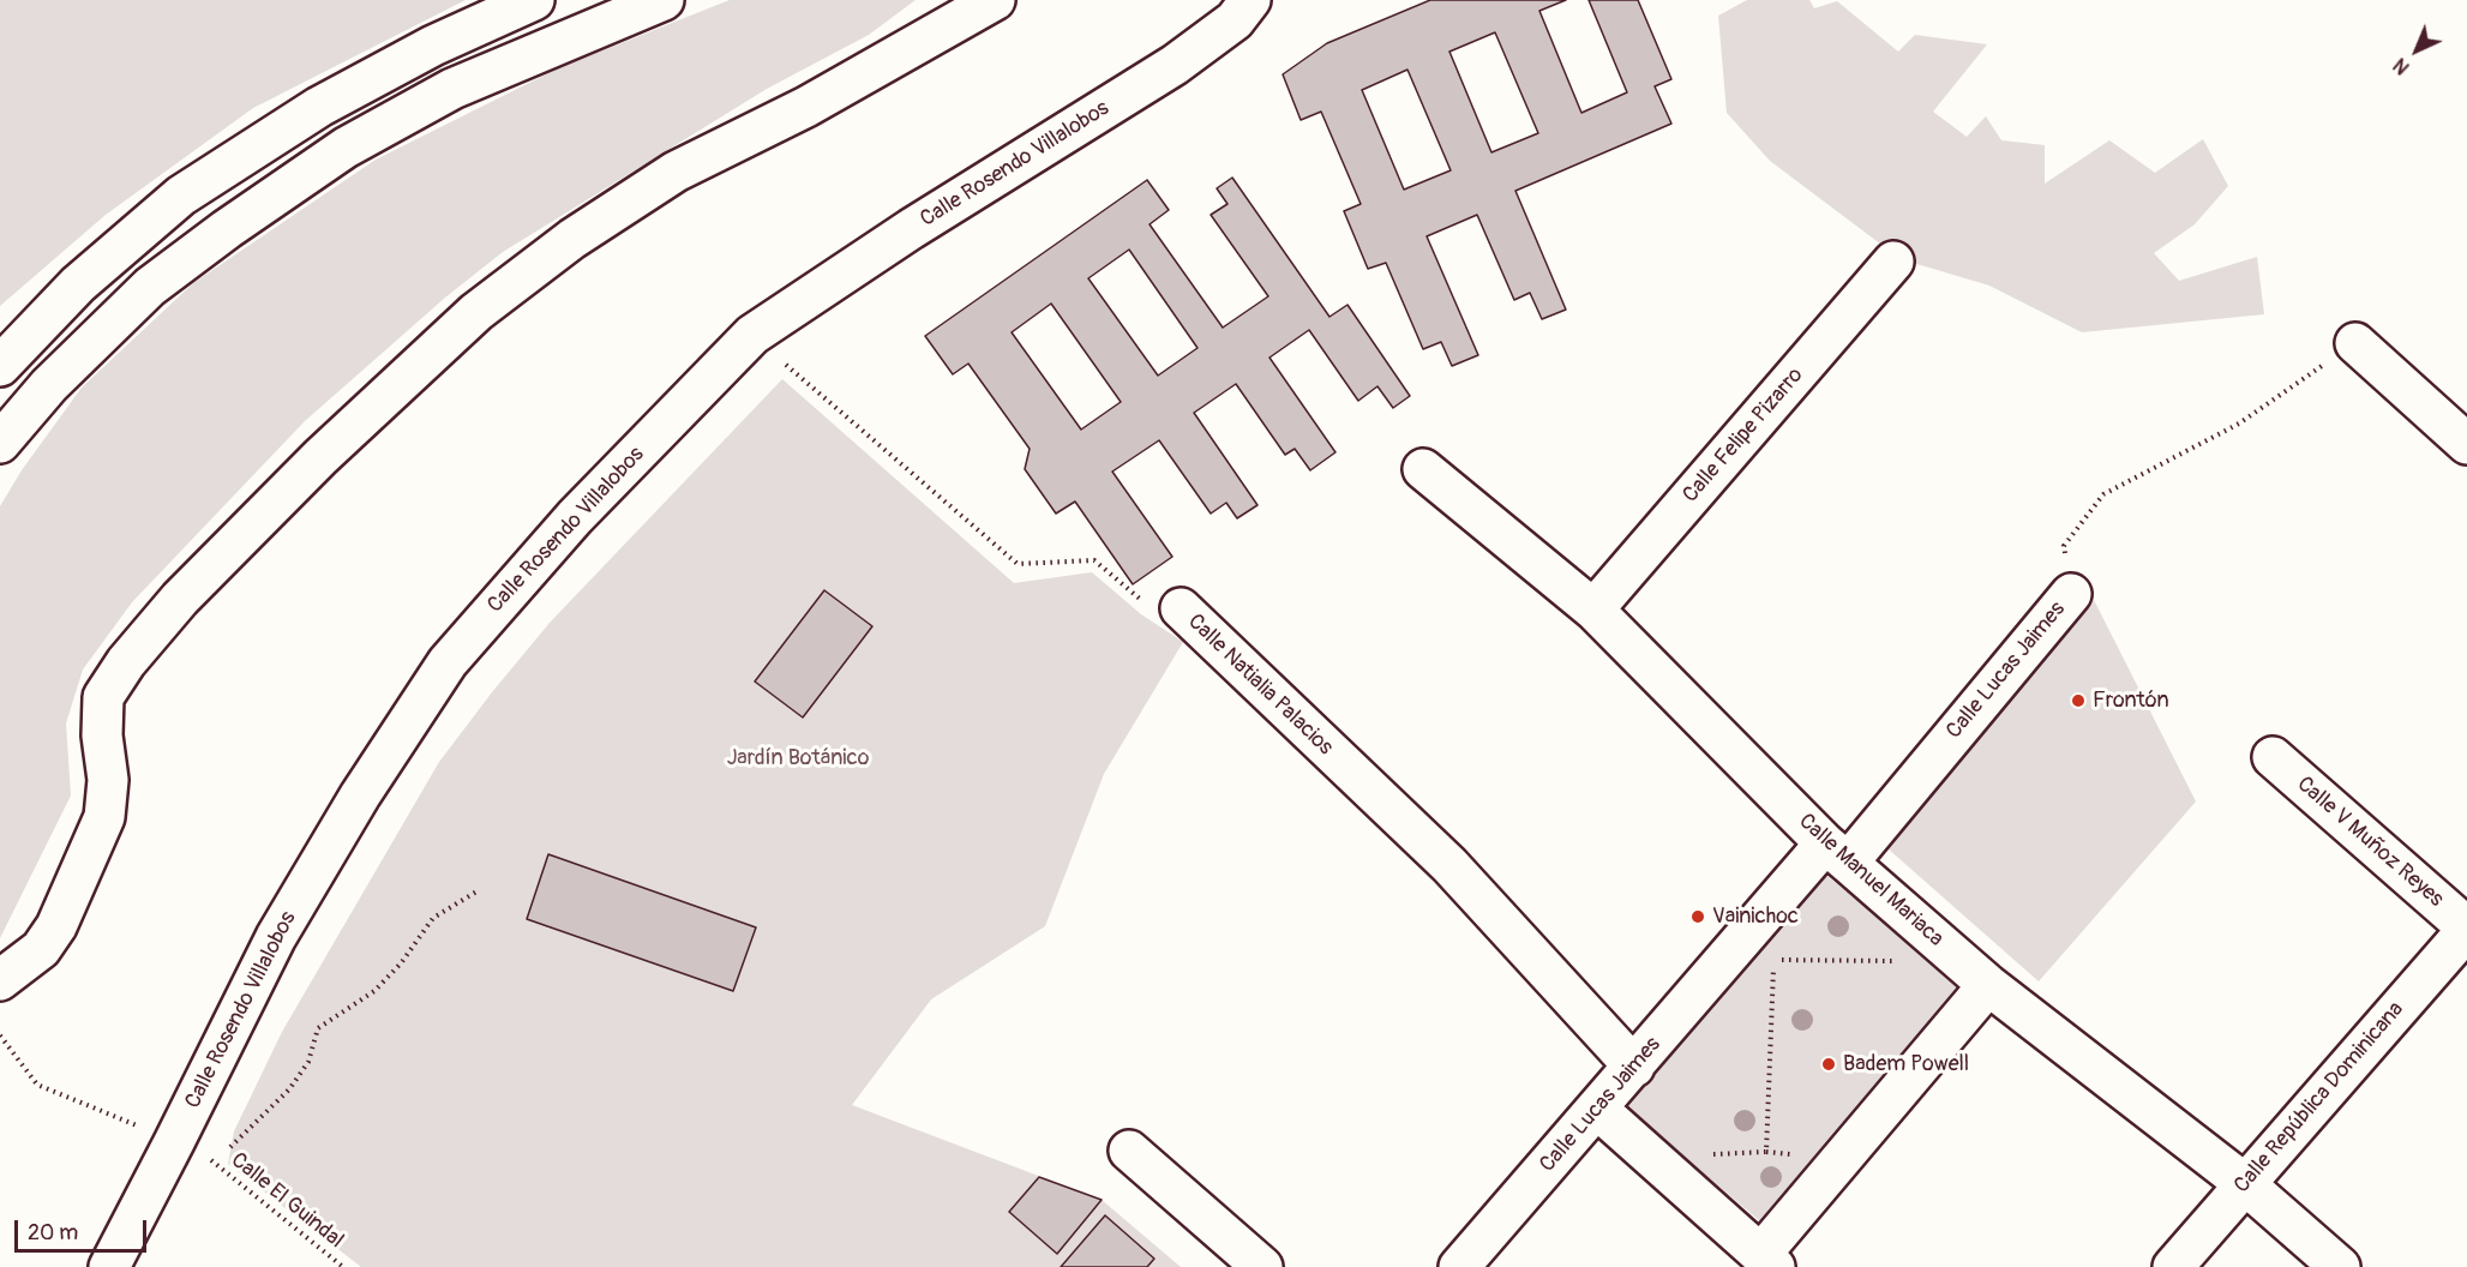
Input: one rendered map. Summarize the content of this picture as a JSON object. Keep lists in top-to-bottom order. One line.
{"streets":{"street":["Calle Rosendo Villalobos","Calle Felipe Pizarro","Calle Lucas Jaimes","Calle Natialia Palacios","Calle V Muñoz Reyes","Calle Manuel Mariaca","Calle República Dominicana"],"path":["Calle El Guindal"]},"crossings":[["Calle Felipe Pizarro","Calle Manuel Mariaca"],["Calle Lucas Jaimes","Calle Natialia Palacios"],["Calle Lucas Jaimes","Calle Manuel Mariaca"],["Calle V Muñoz Reyes","Calle República Dominicana"],["Calle Manuel Mariaca","Calle República Dominicana"]],"parks":["Jardín Botánico"],"places":["Frontón","Vainichoc","Badem Powell"],"scale_bar":"20 m","north":"bottom left"}
